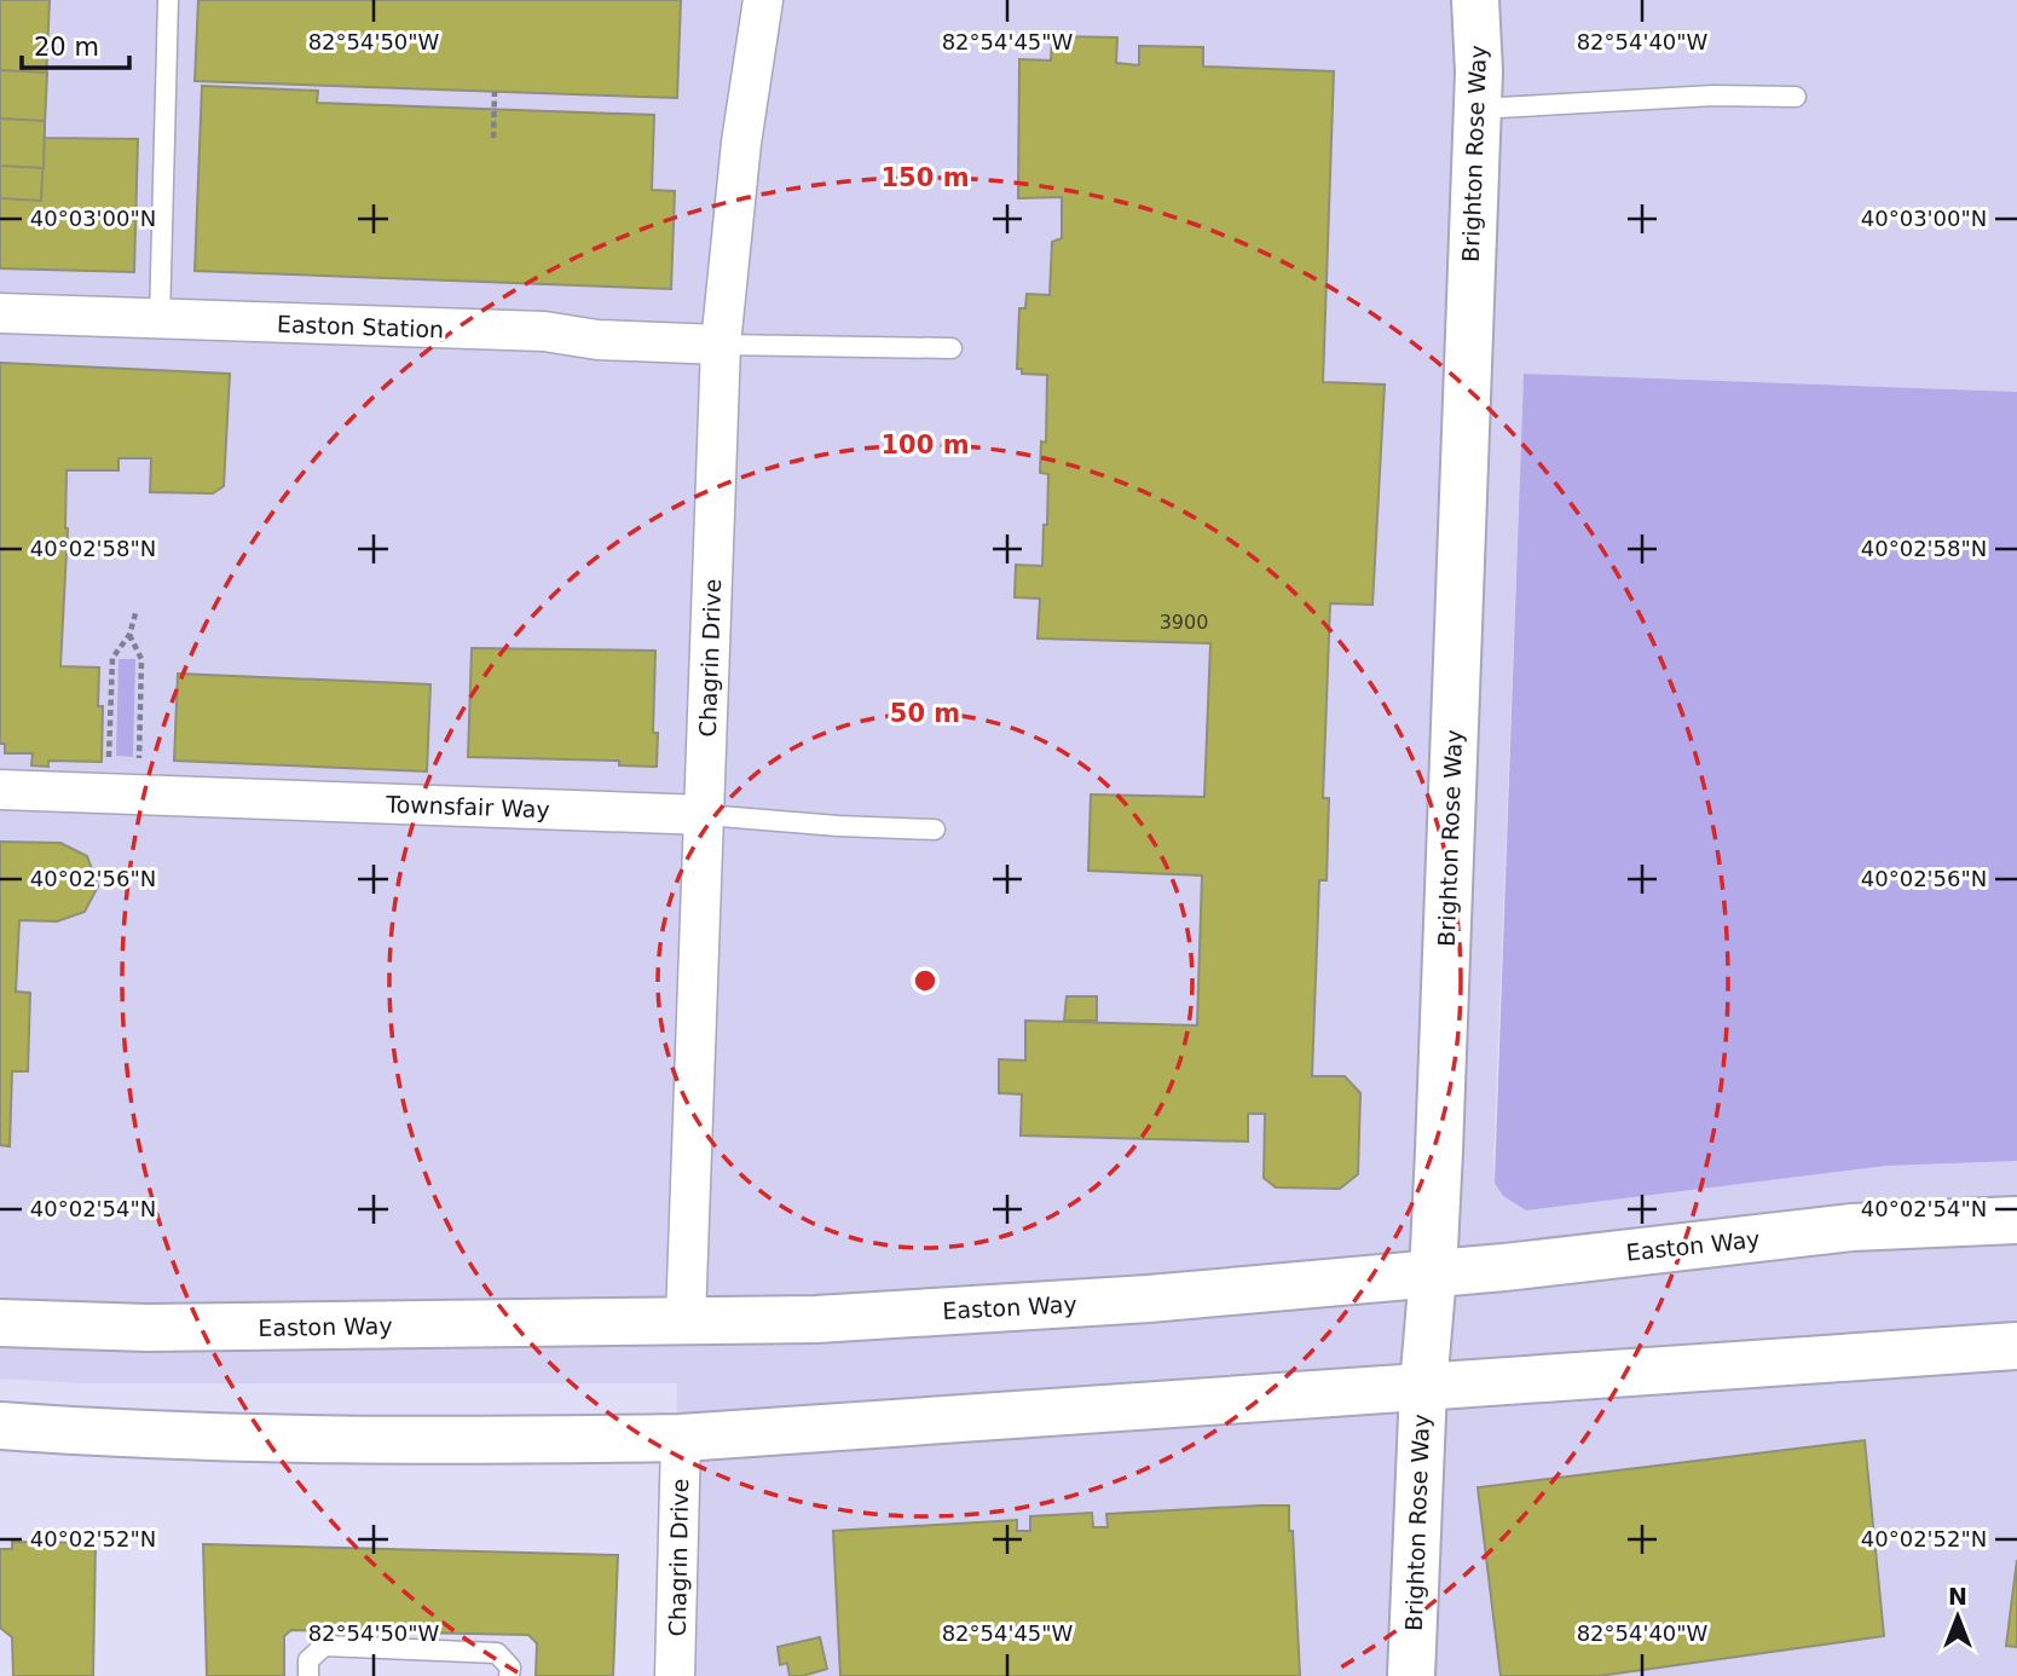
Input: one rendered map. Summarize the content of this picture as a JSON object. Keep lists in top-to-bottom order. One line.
{"streets":{"main road":["Brighton Rose Way","Easton Way"],"street":["Easton Station","Chagrin Drive","Townsfair Way"]},"crossings":[["Brighton Rose Way","Easton Way"],["Easton Station","Chagrin Drive"],["Chagrin Drive","Townsfair Way"],["Chagrin Drive","Easton Way"]],"house_numbers":["3900"],"scale_bar":"20 m","north":"top","coordinates":["82°54'50\"W","82°54'45\"W","82°54'40\"W","40°03'00\"N","40°02'58\"N","40°02'56\"N","40°02'54\"N","40°02'52\"N"],"rings":["150 m","100 m","50 m"]}
